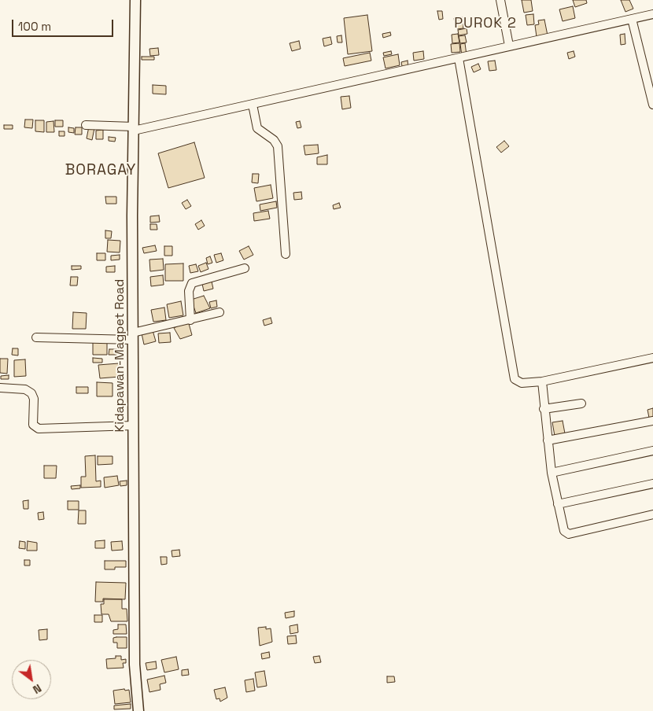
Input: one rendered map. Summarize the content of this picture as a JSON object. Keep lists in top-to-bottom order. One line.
{"streets":{"main road":["Kidapawan-Magpet Road"]},"districts":["PUROK 2","BORAGAY"],"scale_bar":"100 m","north":"bottom right"}
